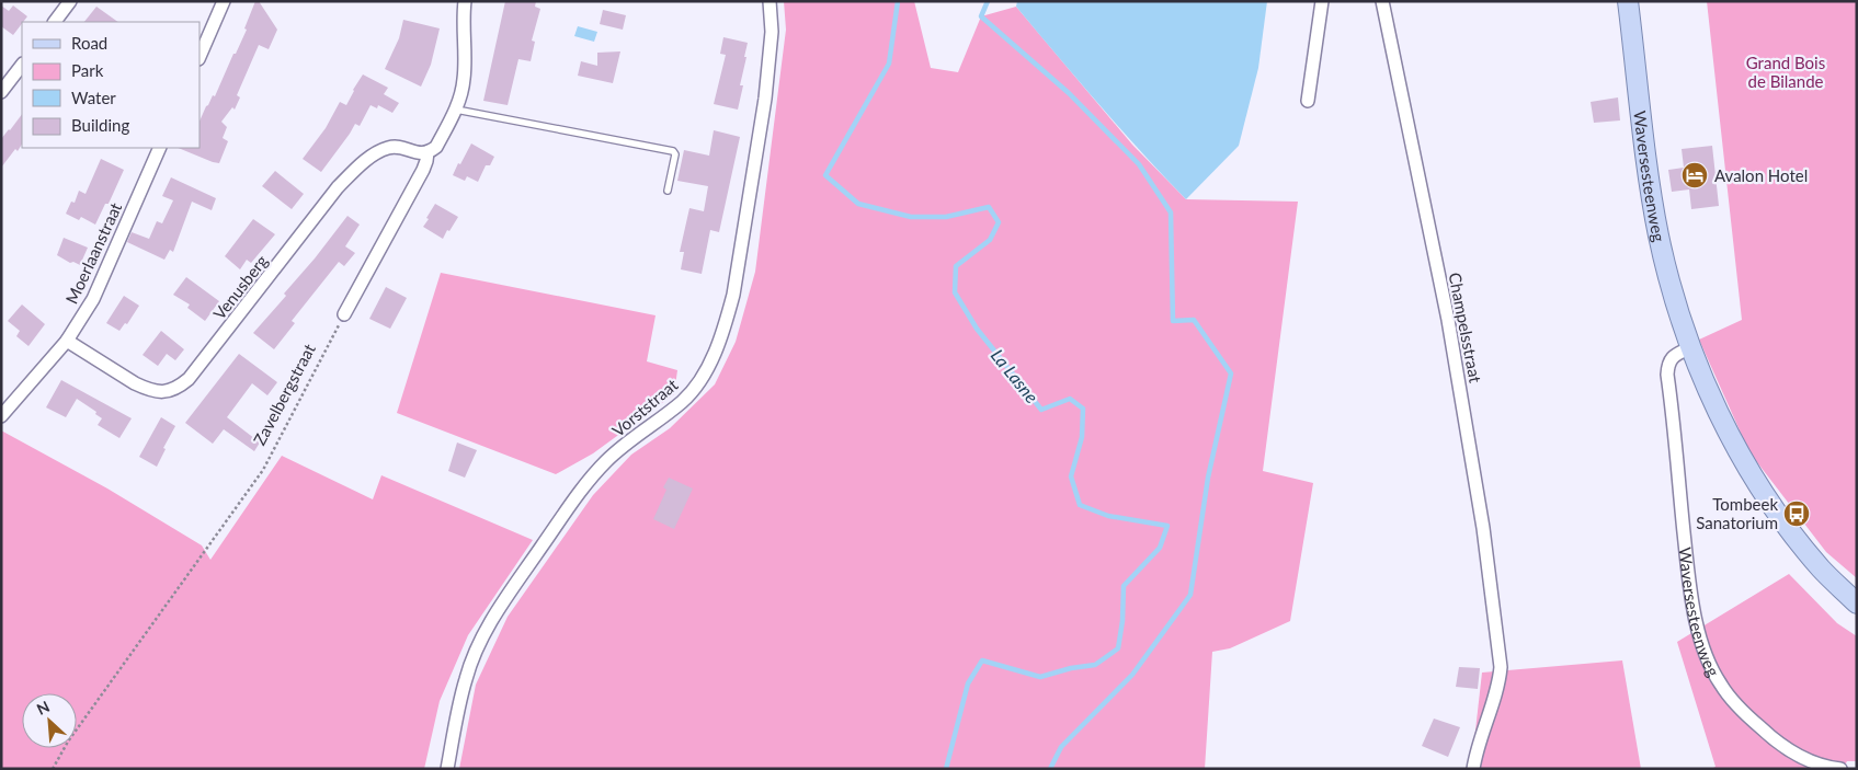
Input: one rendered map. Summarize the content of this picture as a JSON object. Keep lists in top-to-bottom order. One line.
{"streets":{"main road":["Waversesteenweg"],"street":["Moerlaanstraat","Venusberg","Champelsstraat","Vorststraat"],"path":["Zavelbergstraat"]},"crossings":[["Moerlaanstraat","Venusberg"]],"water":["La Lasne"],"parks":["Grand Bois de Bilande"],"places":{"hotel":["Avalon Hotel"],"bus stop":["Tombeek Sanatorium"]},"legend":["Road","Park","Water","Building"],"north":"top left"}
